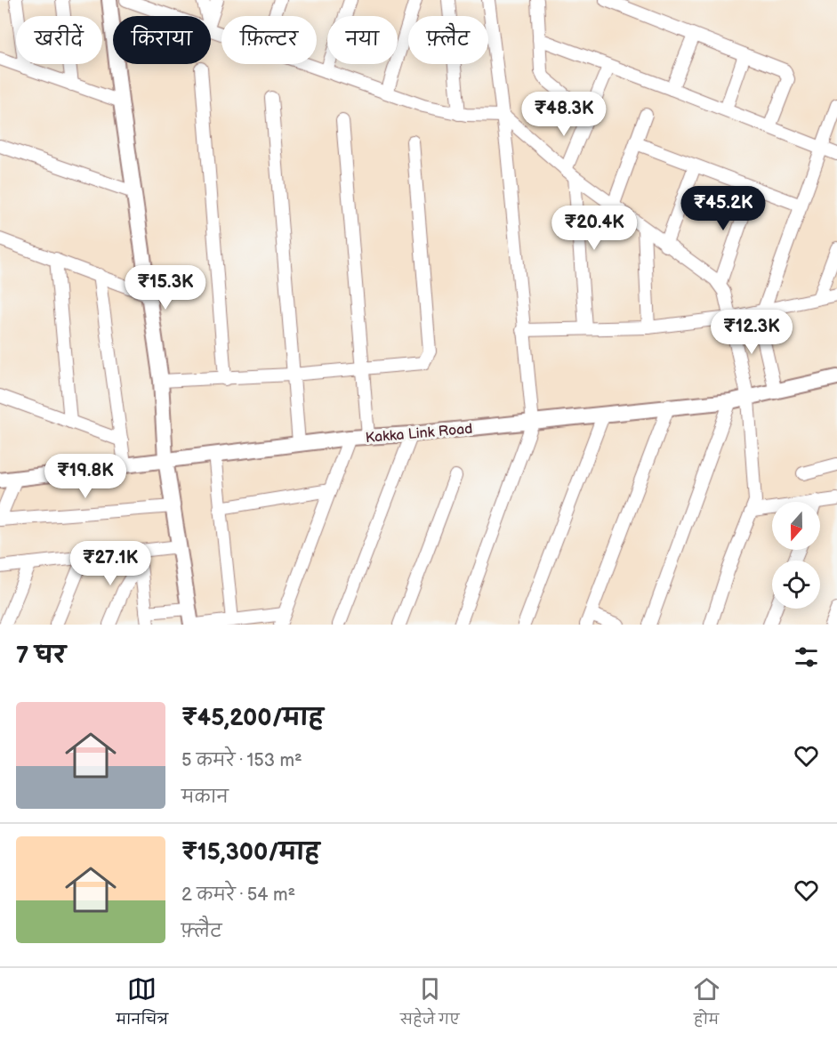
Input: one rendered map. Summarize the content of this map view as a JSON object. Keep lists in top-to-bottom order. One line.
{"streets":{"street":["Kakka Link Road"]},"north":"bottom","page":{"chip":["खरीदें","किराया","फ़िल्टर","नया","फ़्लैट"],"price":["₹48.3K","₹45.2K","₹20.4K","₹15.3K","₹12.3K","₹19.8K","₹27.1K"],"heading":"7 घर","list":[{"name":"₹45,200/माह","note":"5 कमरे · 153 m² · मकान"},{"name":"₹15,300/माह","note":"2 कमरे · 54 m² · फ़्लैट"}],"tabs":["मानचित्र","सहेजे गए","होम"]}}
